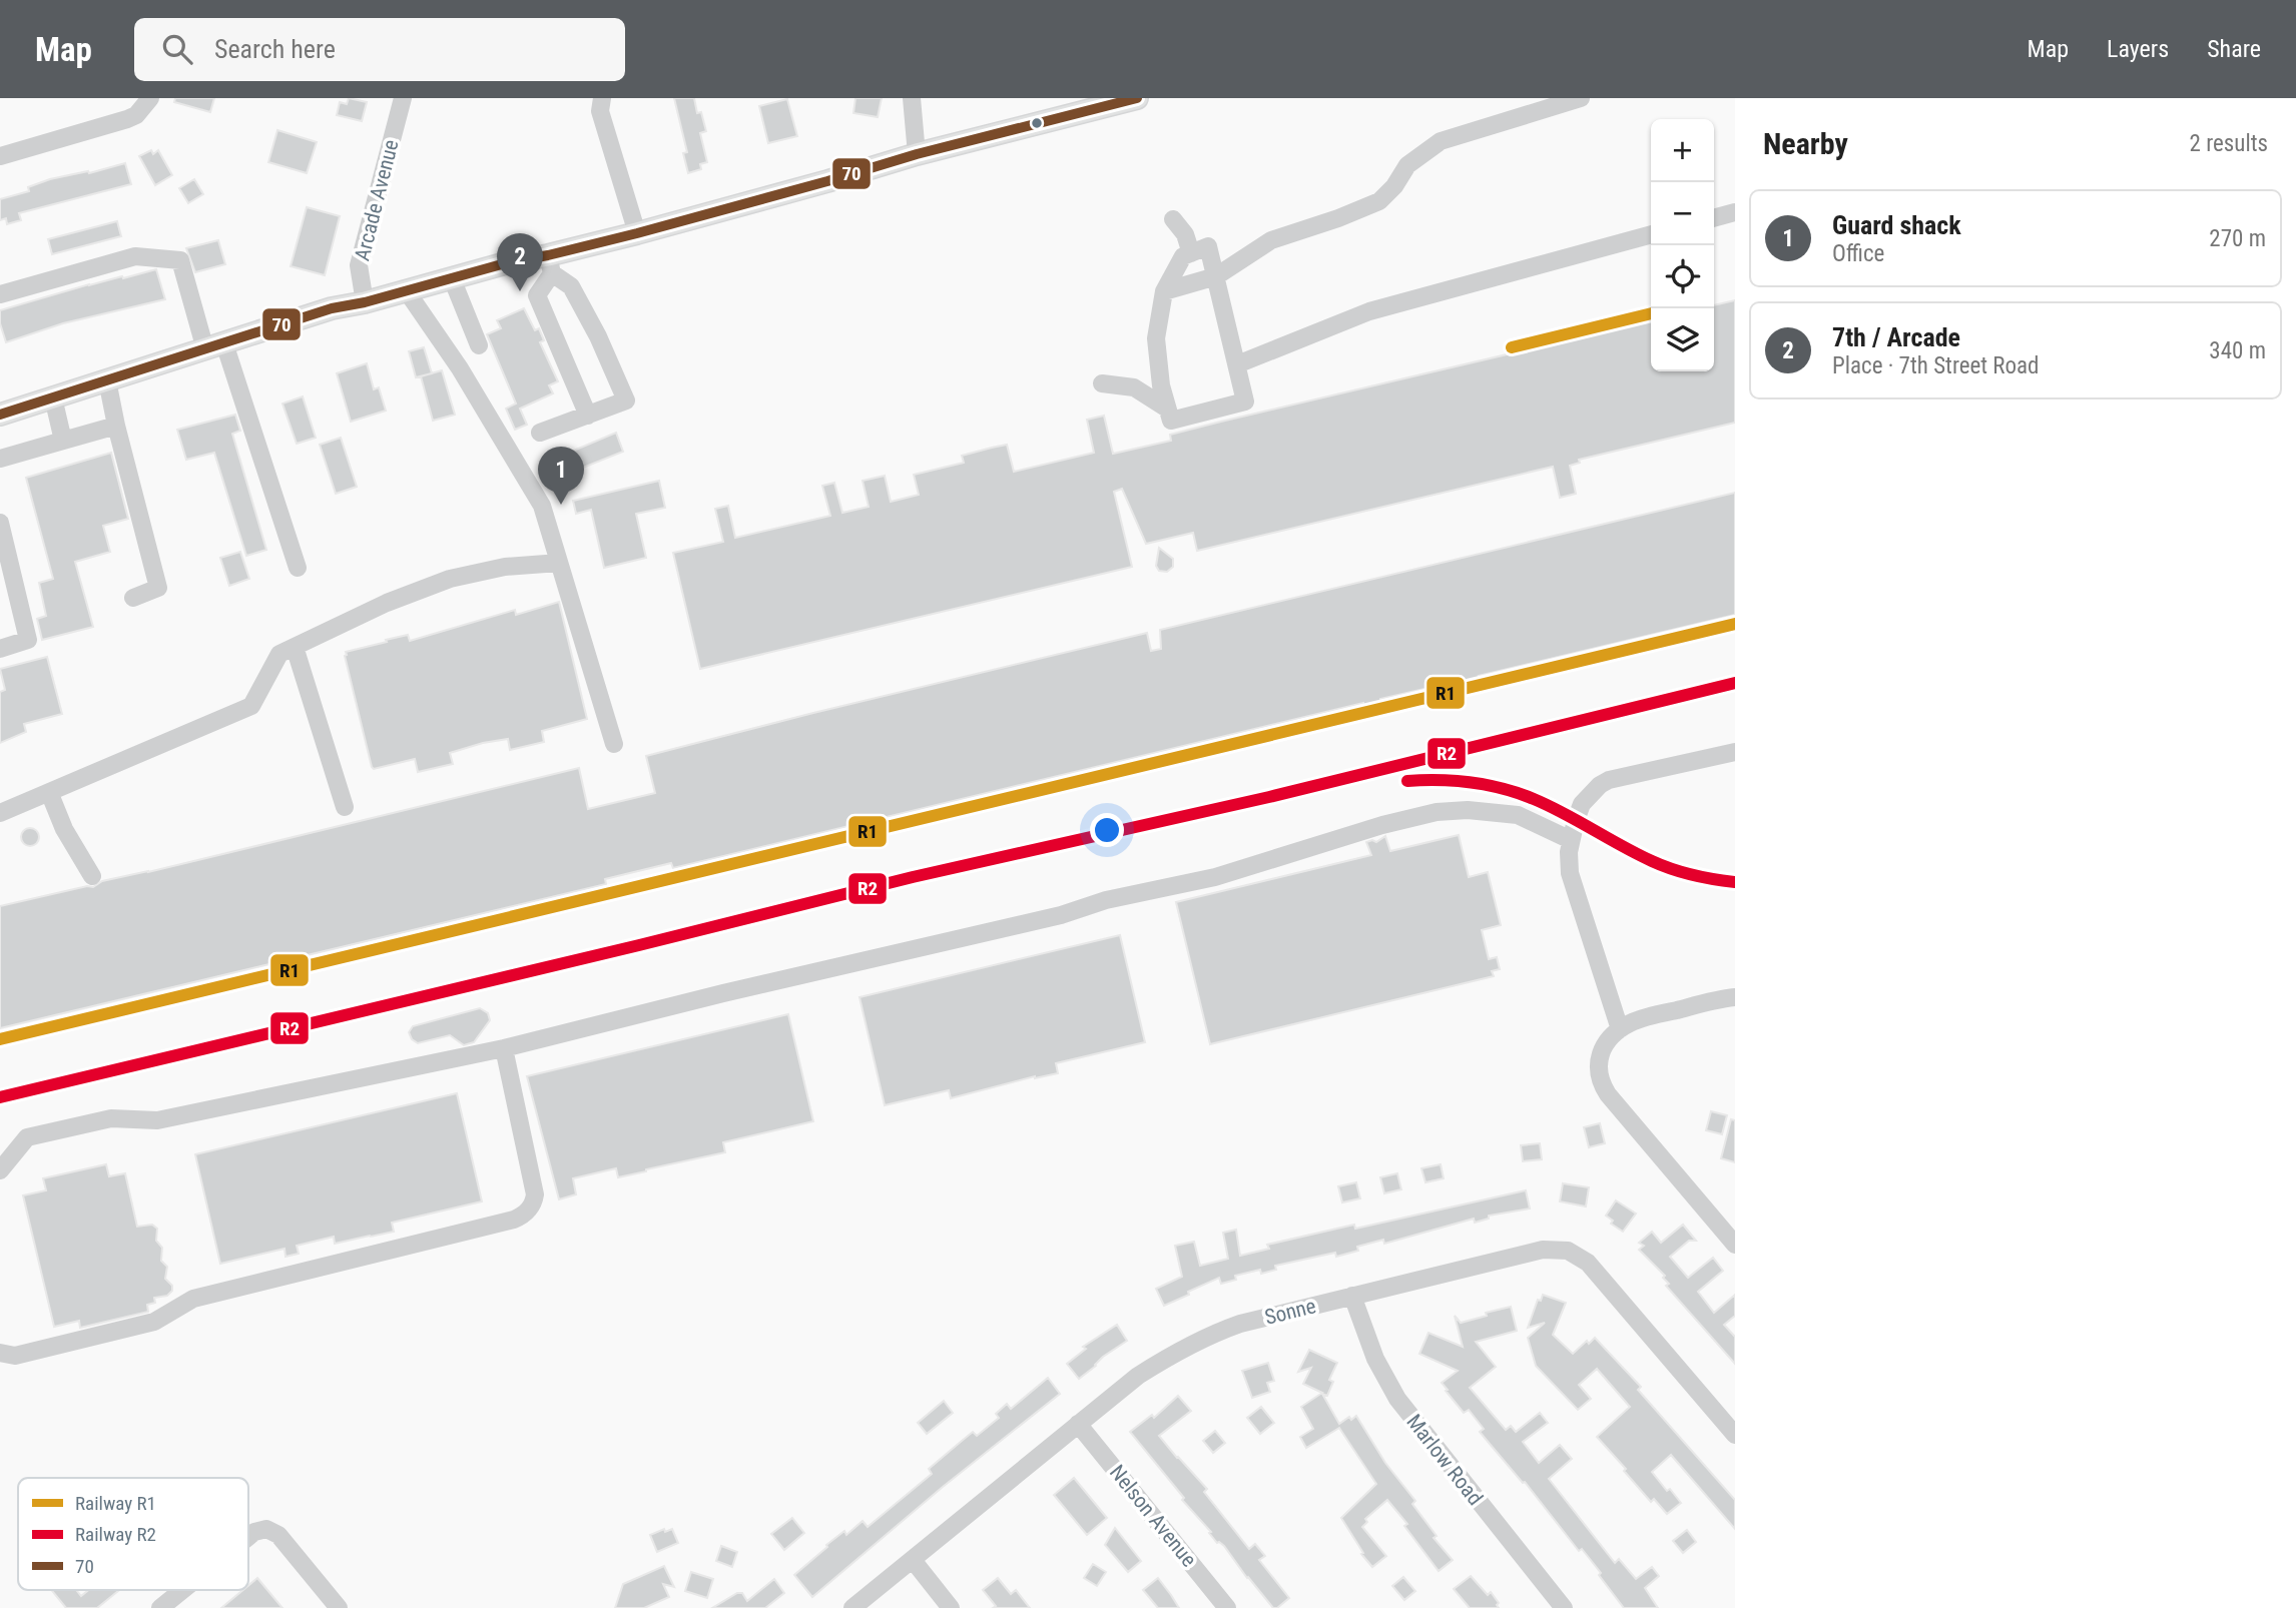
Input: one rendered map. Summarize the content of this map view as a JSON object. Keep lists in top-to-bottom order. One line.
{"streets":{"street":["Arcade Avenue","Sonne","Marlow Road","Nelson Avenue"]},"crossings":[["Sonne","Marlow Road"],["Sonne","Nelson Avenue"]],"lines":["transit line 70","rail line R1","rail line R2"],"legend":["Railway R1","Railway R2","70"],"page":{"header":"Map","search":"Search here","nav":["Map","Layers","Share"],"heading":["Nearby","2 results"],"map_buttons":["+","−"],"list":[{"mark":"1","name":"Guard shack","note":"Office","value":"270 m"},{"mark":"2","name":"7th / Arcade","note":"Place · 7th Street Road","value":"340 m"}],"pins":["2","1"]}}
